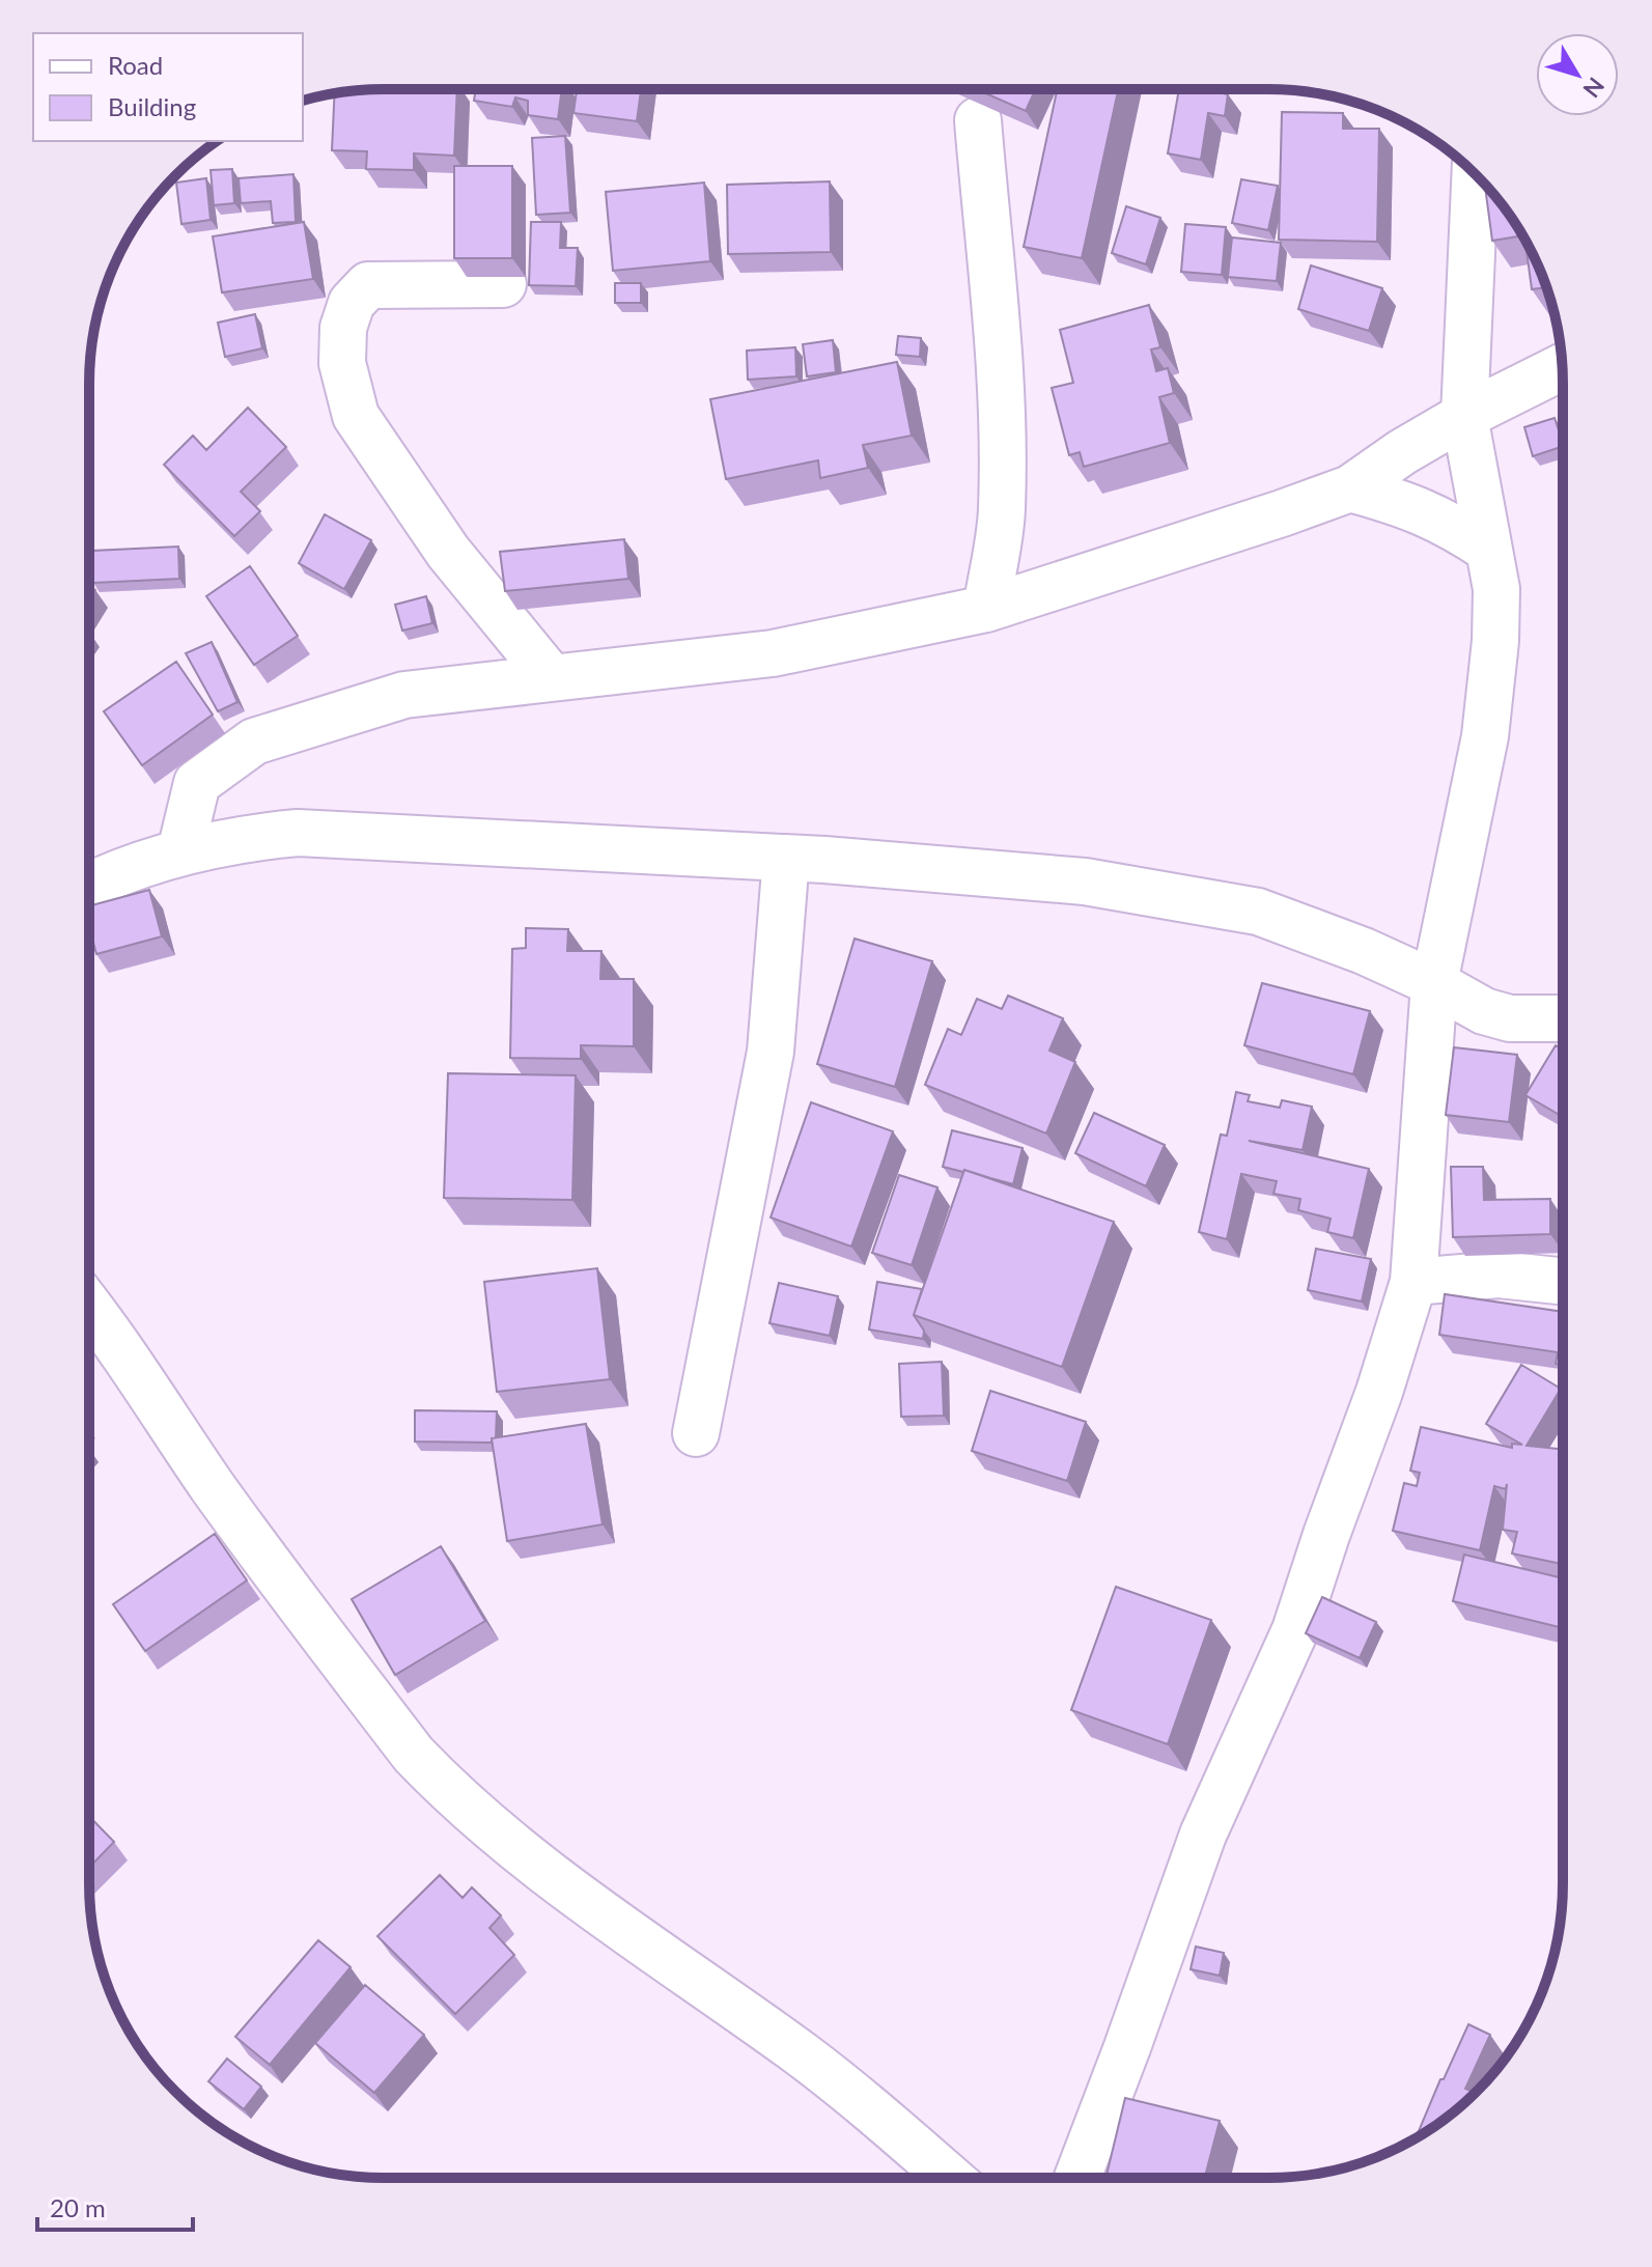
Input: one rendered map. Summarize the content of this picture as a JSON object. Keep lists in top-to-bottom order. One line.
{"legend":["Road","Building"],"scale_bar":"20 m","north":"bottom right"}
